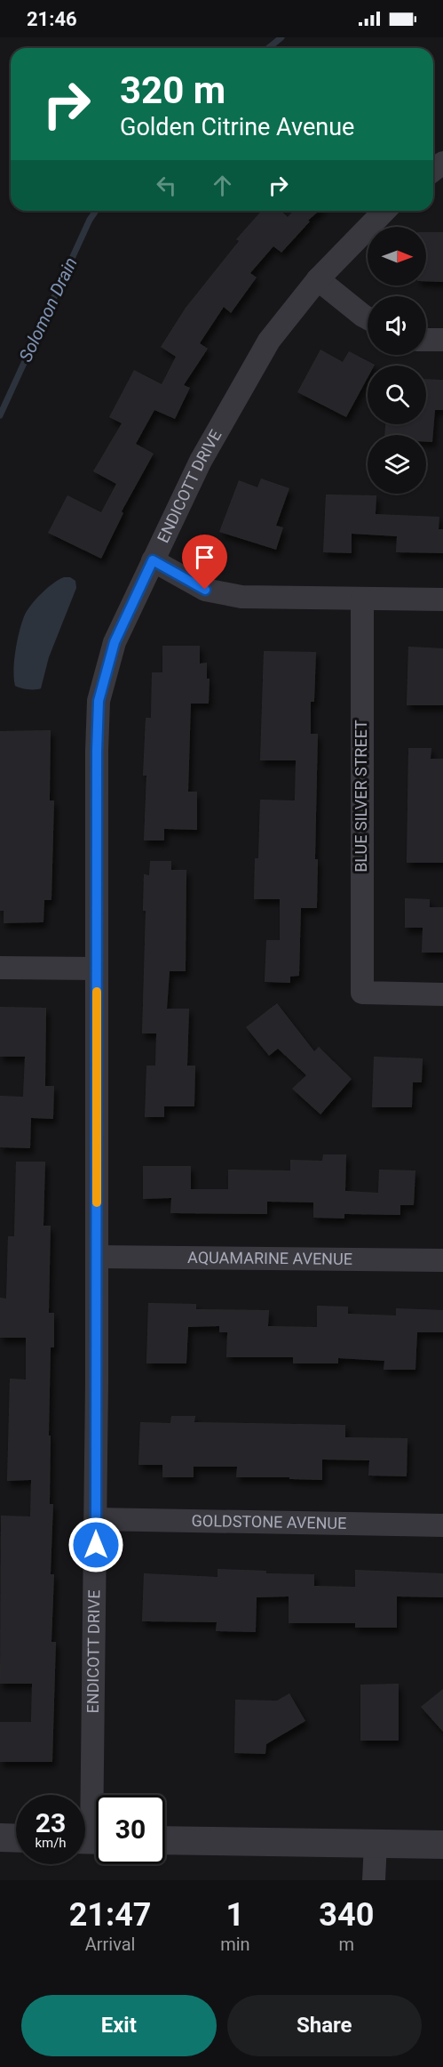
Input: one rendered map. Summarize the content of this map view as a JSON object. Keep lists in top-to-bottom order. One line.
{"streets":{"street":["ENDICOTT DRIVE","BLUE SILVER STREET","AQUAMARINE AVENUE","GOLDSTONE AVENUE"]},"crossings":[["ENDICOTT DRIVE","AQUAMARINE AVENUE"],["ENDICOTT DRIVE","GOLDSTONE AVENUE"]],"water":["Solomon Drain"],"north":"right","page":{"status":"21:46","turn":["320 m","Golden Citrine Avenue"],"speed":"23 km/h","limit":"30","eta":["21:47","Arrival","1","min","340","m"],"buttons":["Exit","Share"]}}
